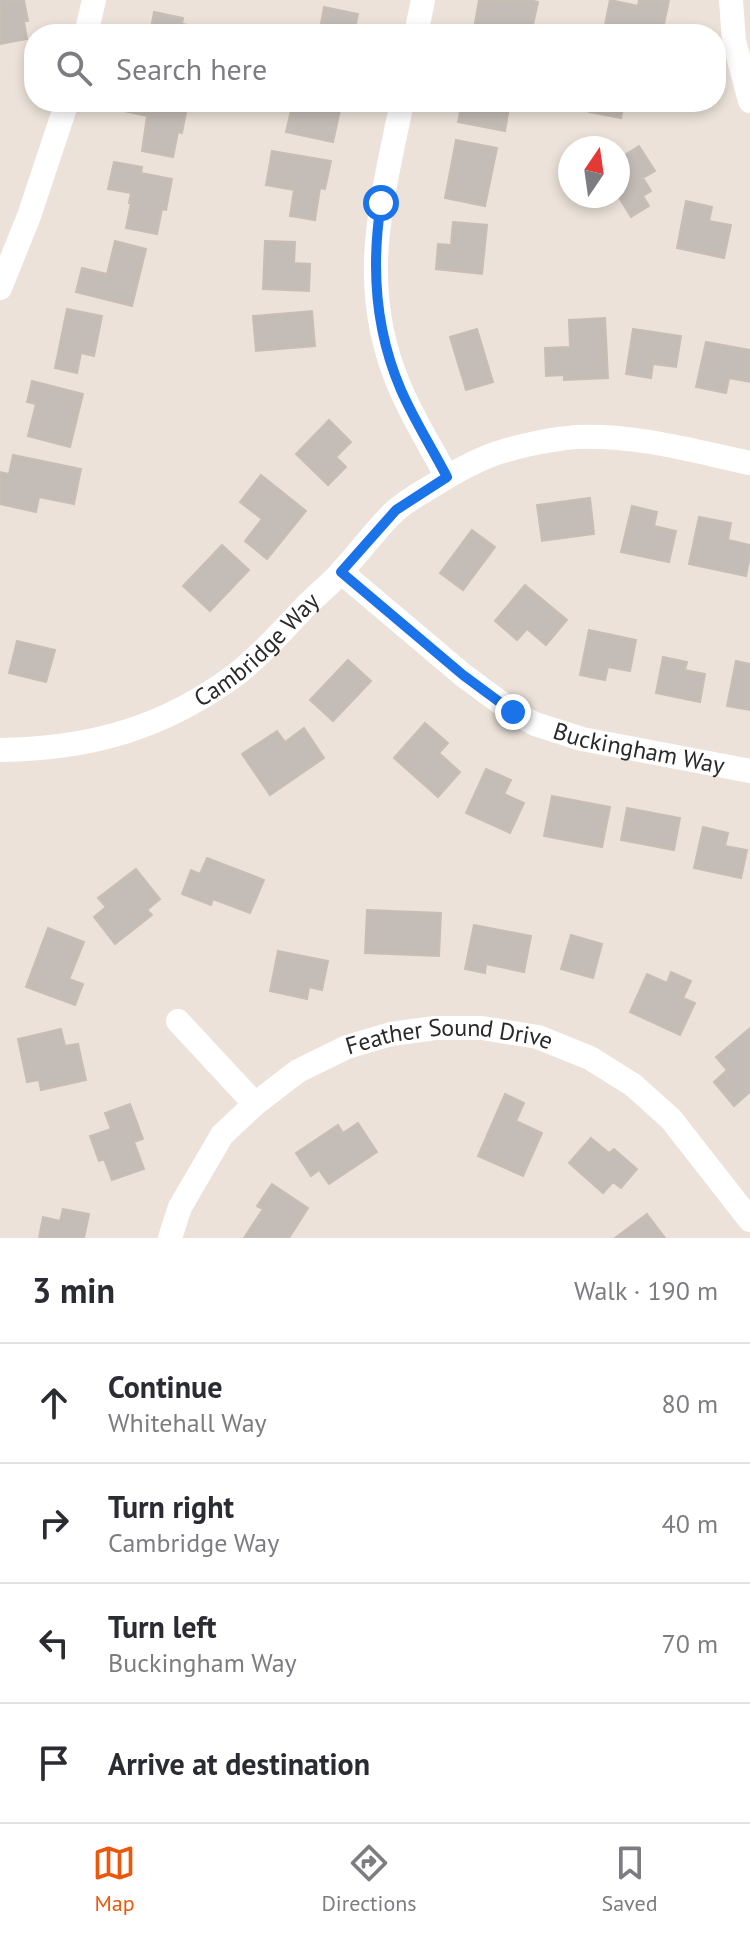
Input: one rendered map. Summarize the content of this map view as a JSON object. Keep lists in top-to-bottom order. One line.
{"streets":{"street":["Cambridge Way","Buckingham Way","Feather Sound Drive"]},"crossings":[["Cambridge Way","Buckingham Way"]],"north":"top","page":{"search":"Search here","heading":["3 min","Walk · 190 m"],"list":[["Continue","Whitehall Way","80 m"],["Turn right","Cambridge Way","40 m"],["Turn left","Buckingham Way","70 m"],"Arrive at destination"],"nav":["Map","Directions","Saved"]}}
